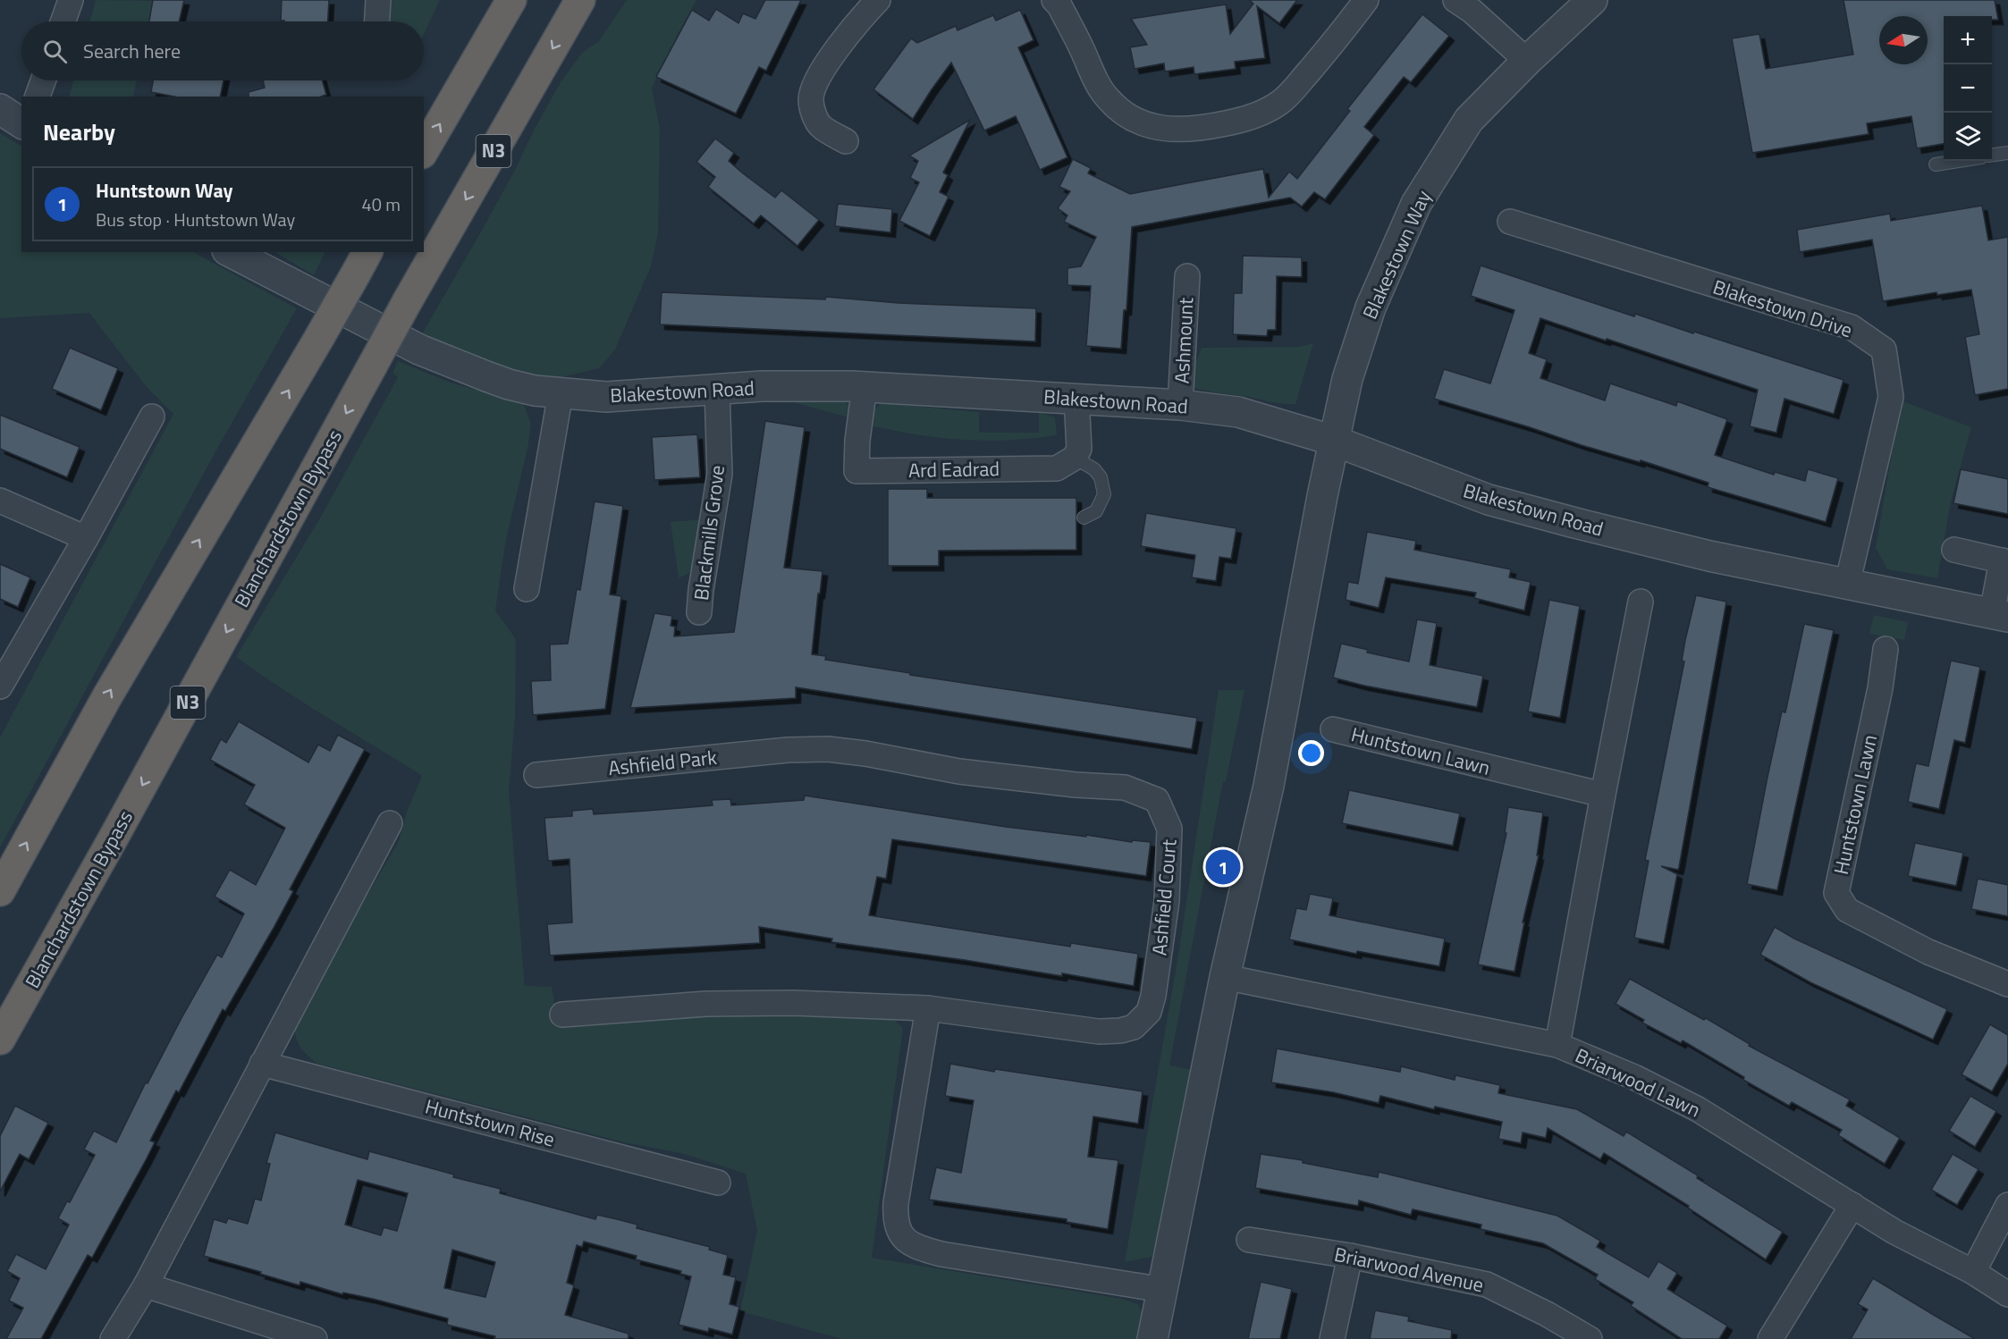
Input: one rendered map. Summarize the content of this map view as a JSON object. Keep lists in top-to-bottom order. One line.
{"streets":{"highway":["N3","Blanchardstown Bypass"],"street":["Blakestown Way","Blakestown Drive","Ashmount","Blakestown Road","Ard Eadrad","Blackmills Grove","Huntstown Lawn","Ashfield Park","Ashfield Court","Briarwood Lawn","Huntstown Rise","Briarwood Avenue"]},"crossings":[["Blakestown Way","Blakestown Road"],["Blakestown Way","Briarwood Lawn"],["Blakestown Drive","Blakestown Road"],["Ashmount","Blakestown Road"],["Blakestown Road","Ard Eadrad"],["Blakestown Road","Blackmills Grove"],["Ashfield Park","Ashfield Court"]],"north":"left","page":{"map_buttons":["+","−"],"search":"Search here","heading":"Nearby","list":[{"mark":"1","name":"Huntstown Way","note":"Bus stop · Huntstown Way","value":"40 m"}],"pins":"1"}}
